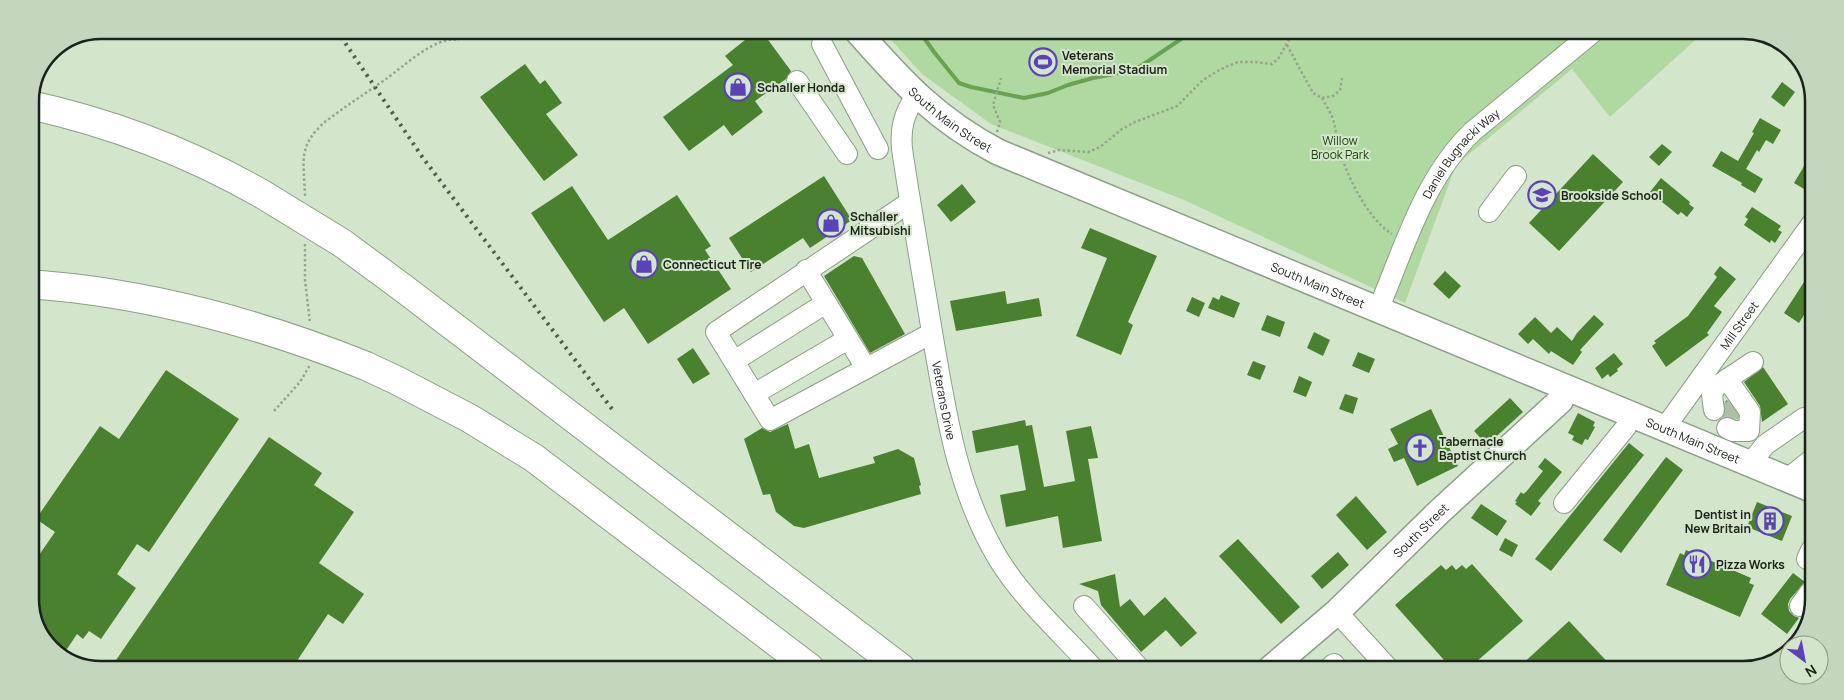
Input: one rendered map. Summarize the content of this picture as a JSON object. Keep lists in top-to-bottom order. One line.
{"streets":{"main road":["South Main Street","South Street"],"street":["Daniel Bugnacki Way","Mill Street","Veterans Drive"]},"crossings":[["South Main Street","Daniel Bugnacki Way"],["South Main Street","Mill Street"],["South Main Street","Veterans Drive"],["South Main Street","South Street"]],"parks":["Willow Brook Park"],"places":{"sports":["Veterans Memorial Stadium"],"shop":["Schaller Honda","Schaller Mitsubishi","Connecticut Tire"],"school or university":["Brookside School"],"church":["Tabernacle Baptist Church"],"building":["Dentist in New Britain"],"restaurant":["Pizza Works"]},"north":"bottom right"}
